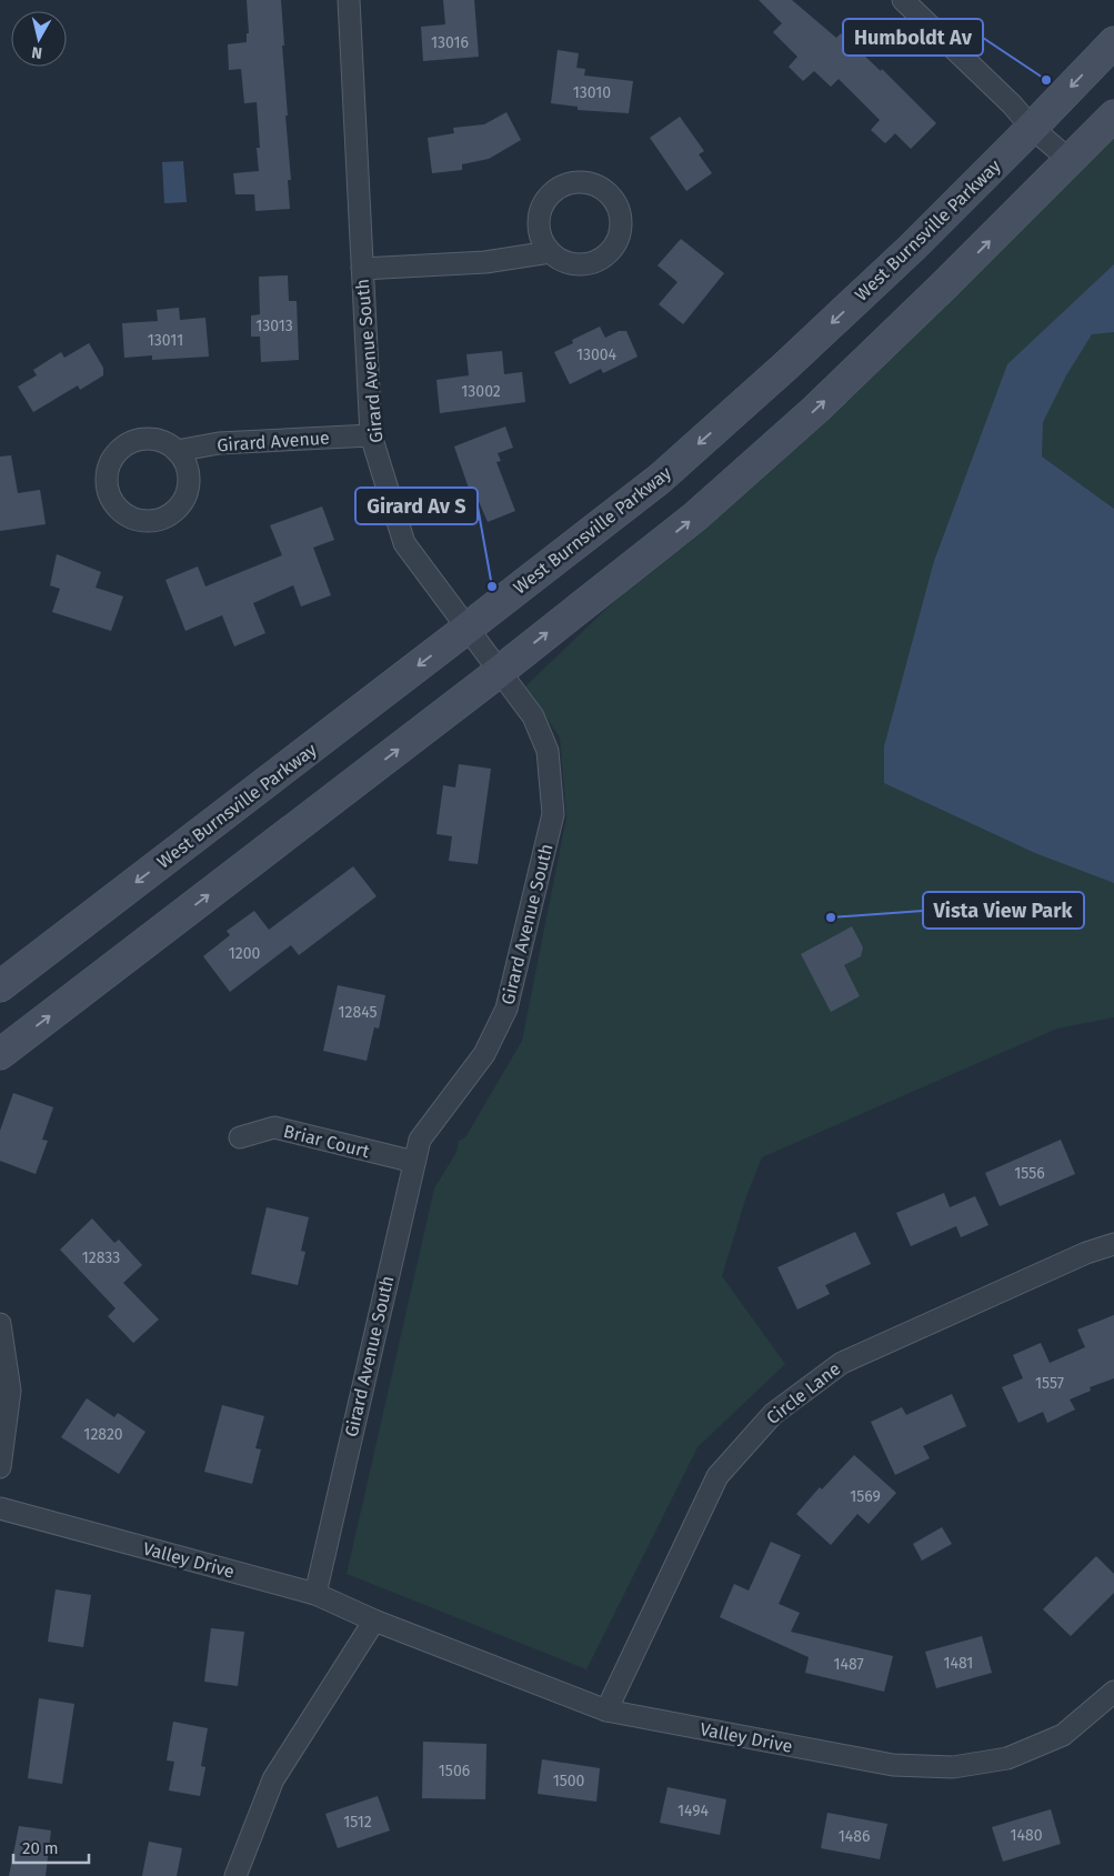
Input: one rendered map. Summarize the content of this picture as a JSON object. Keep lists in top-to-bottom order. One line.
{"streets":{"street":["West Burnsville Parkway","Girard Avenue South","Girard Avenue","Briar Court","Circle Lane","Valley Drive"]},"crossings":[["West Burnsville Parkway","Girard Avenue South"],["Girard Avenue South","Girard Avenue"],["Girard Avenue South","Briar Court"],["Girard Avenue South","Valley Drive"],["Circle Lane","Valley Drive"]],"places":["Humboldt Av","Girard Av S","Vista View Park"],"house_numbers":["13016","13010","13013","13011","13004","13002","1200","12845","1556","12833","1557","12820","1569","1481","1487","1506","1500","1494","1512","1480","1486"],"scale_bar":"20 m","north":"bottom"}
